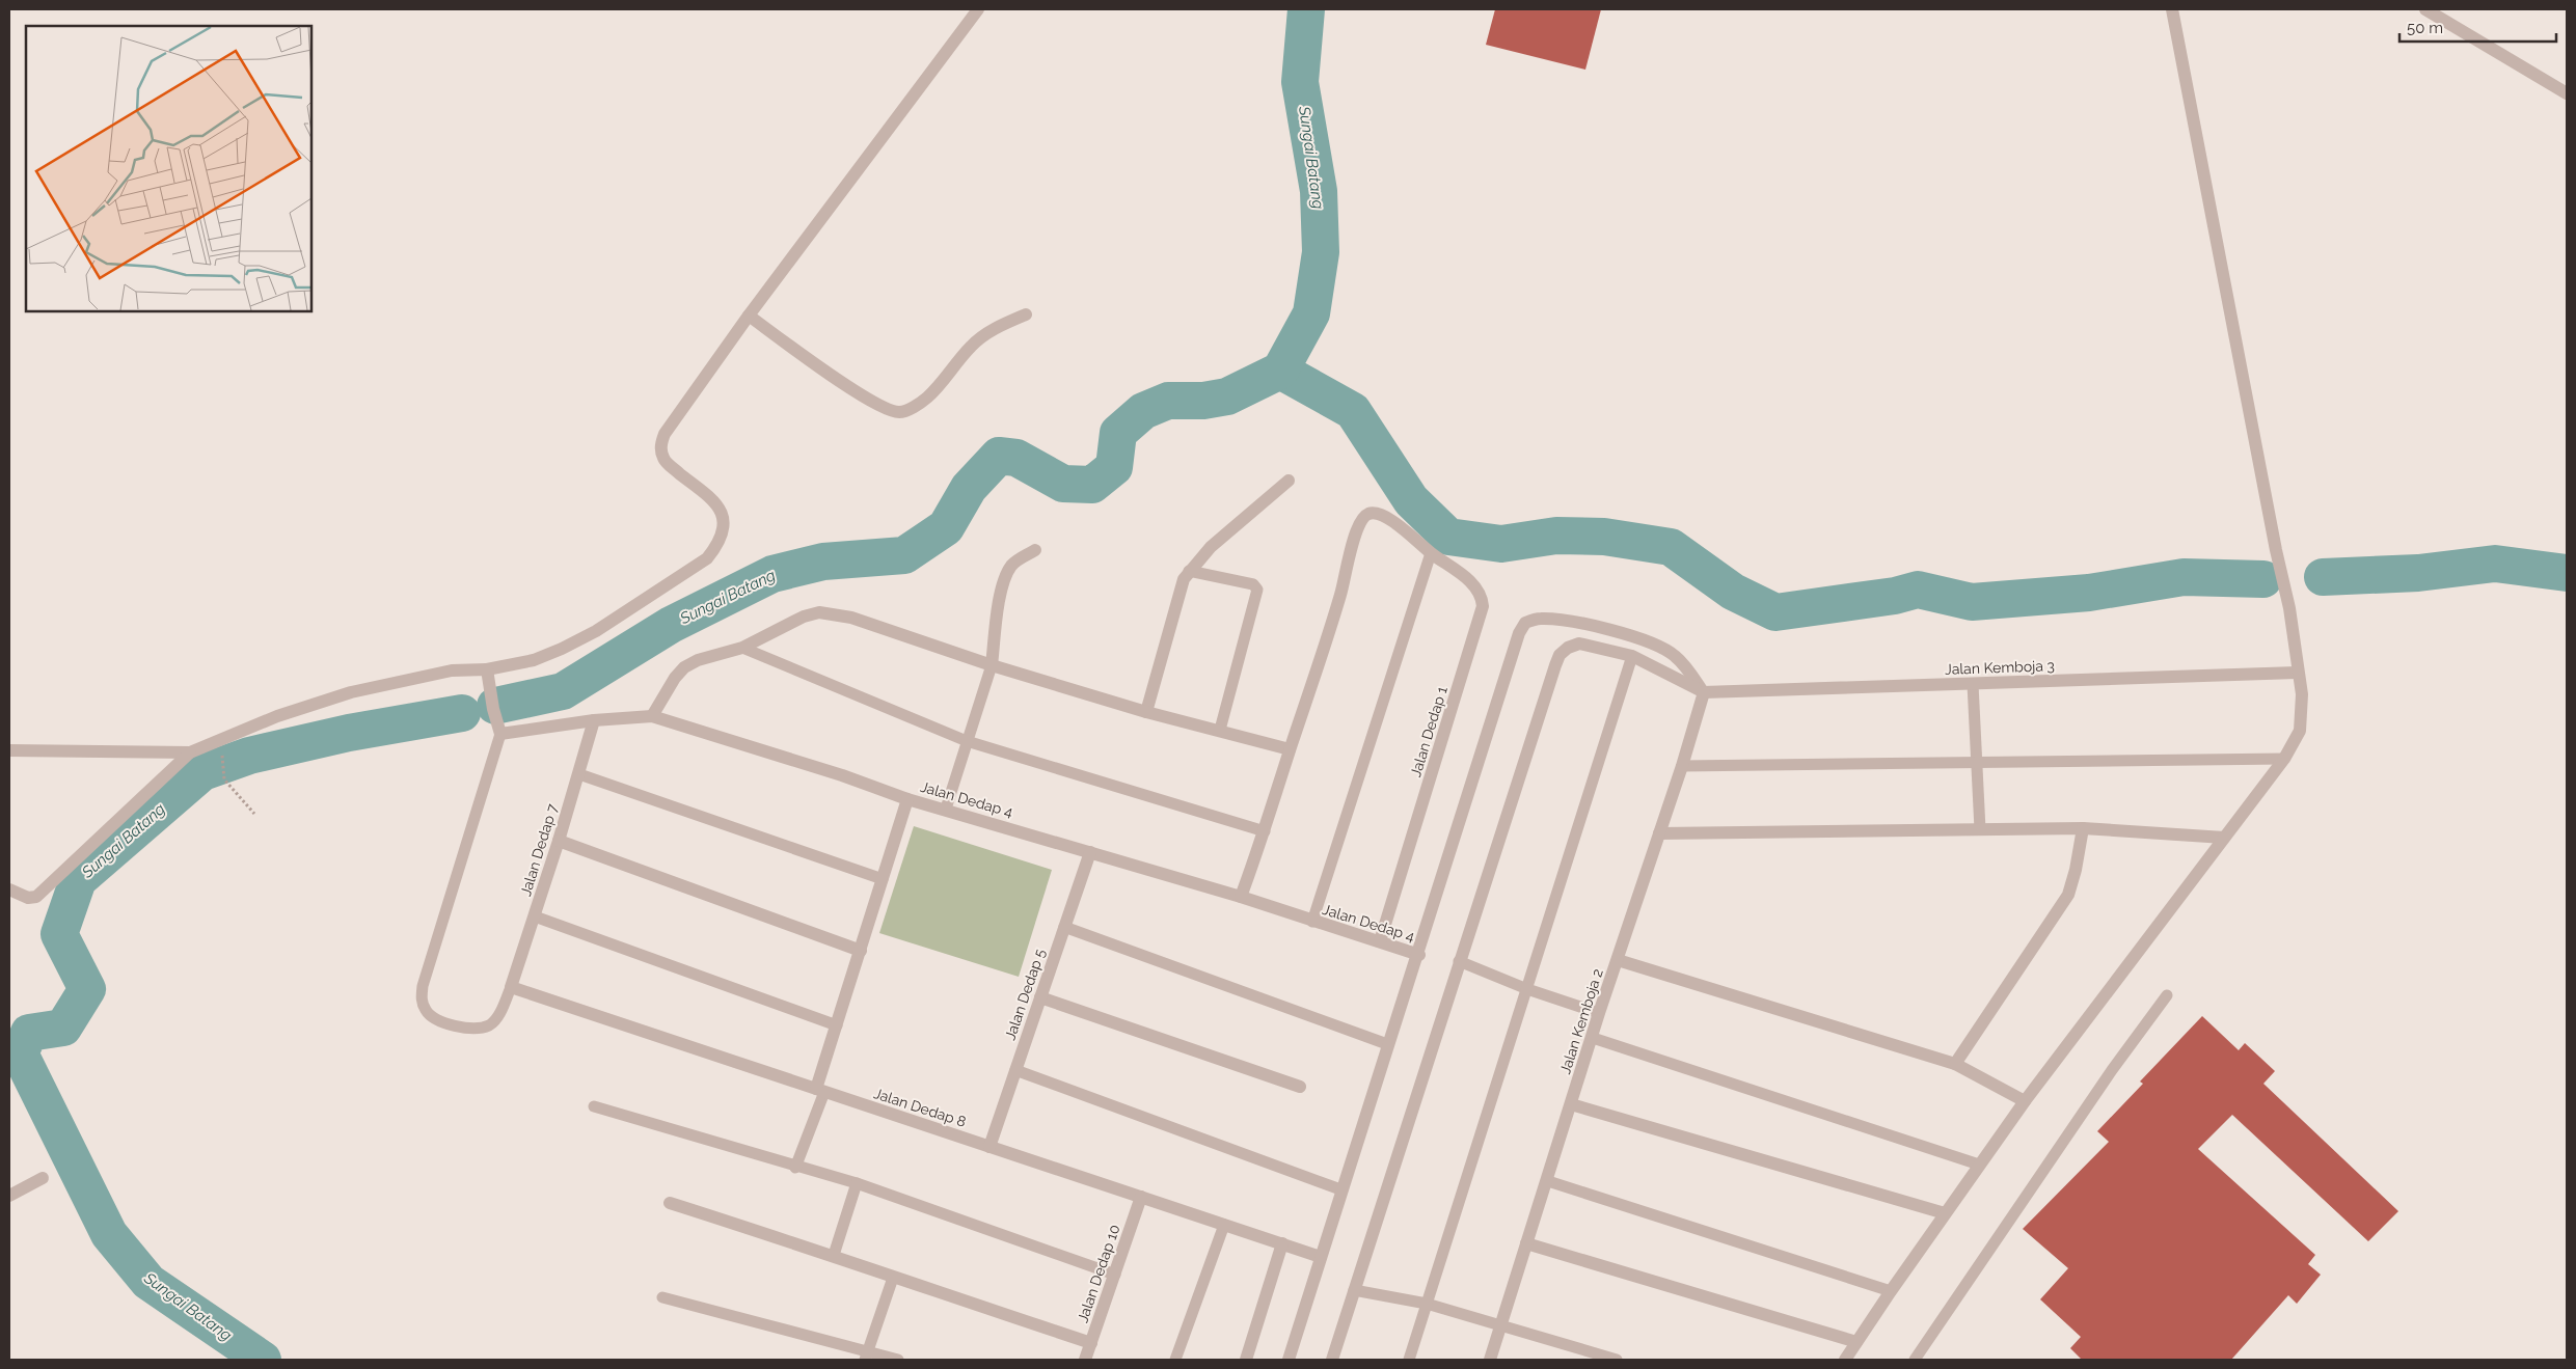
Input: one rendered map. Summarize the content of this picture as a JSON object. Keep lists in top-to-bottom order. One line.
{"streets":{"street":["Jalan Kemboja 3","Jalan Dedap 1","Jalan Dedap 4","Jalan Dedap 7","Jalan Dedap 5","Jalan Kemboja 2","Jalan Dedap 8","Jalan Dedap 10"]},"crossings":[["Jalan Kemboja 3","Jalan Kemboja 2"],["Jalan Dedap 1","Jalan Dedap 4"],["Jalan Dedap 4","Jalan Dedap 7"],["Jalan Dedap 4","Jalan Dedap 5"],["Jalan Dedap 7","Jalan Dedap 8"],["Jalan Dedap 5","Jalan Dedap 8"],["Jalan Dedap 8","Jalan Dedap 10"]],"water":["Sungai Batang"],"scale_bar":"50 m"}
